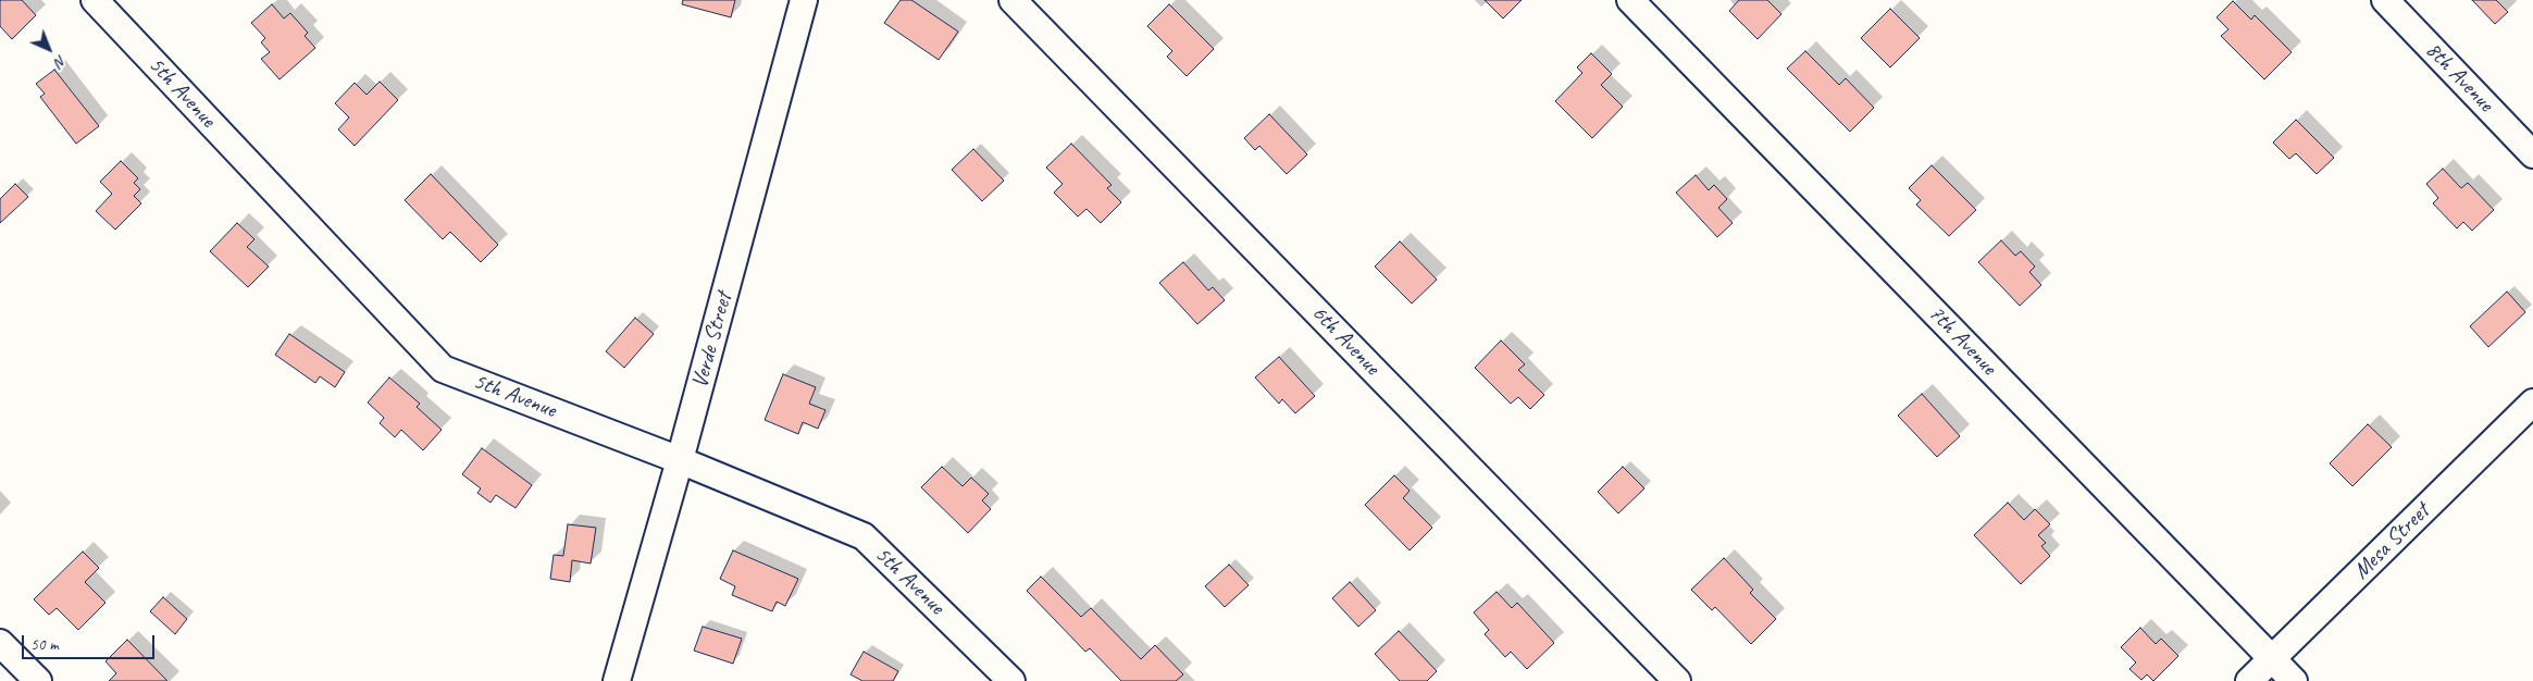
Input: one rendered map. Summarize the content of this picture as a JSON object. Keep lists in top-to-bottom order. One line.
{"streets":{"street":["8th Avenue","5th Avenue","Verde Street","6th Avenue","7th Avenue","Mesa Street"]},"crossings":[["5th Avenue","Verde Street"],["7th Avenue","Mesa Street"]],"scale_bar":"50 m","north":"bottom right"}
